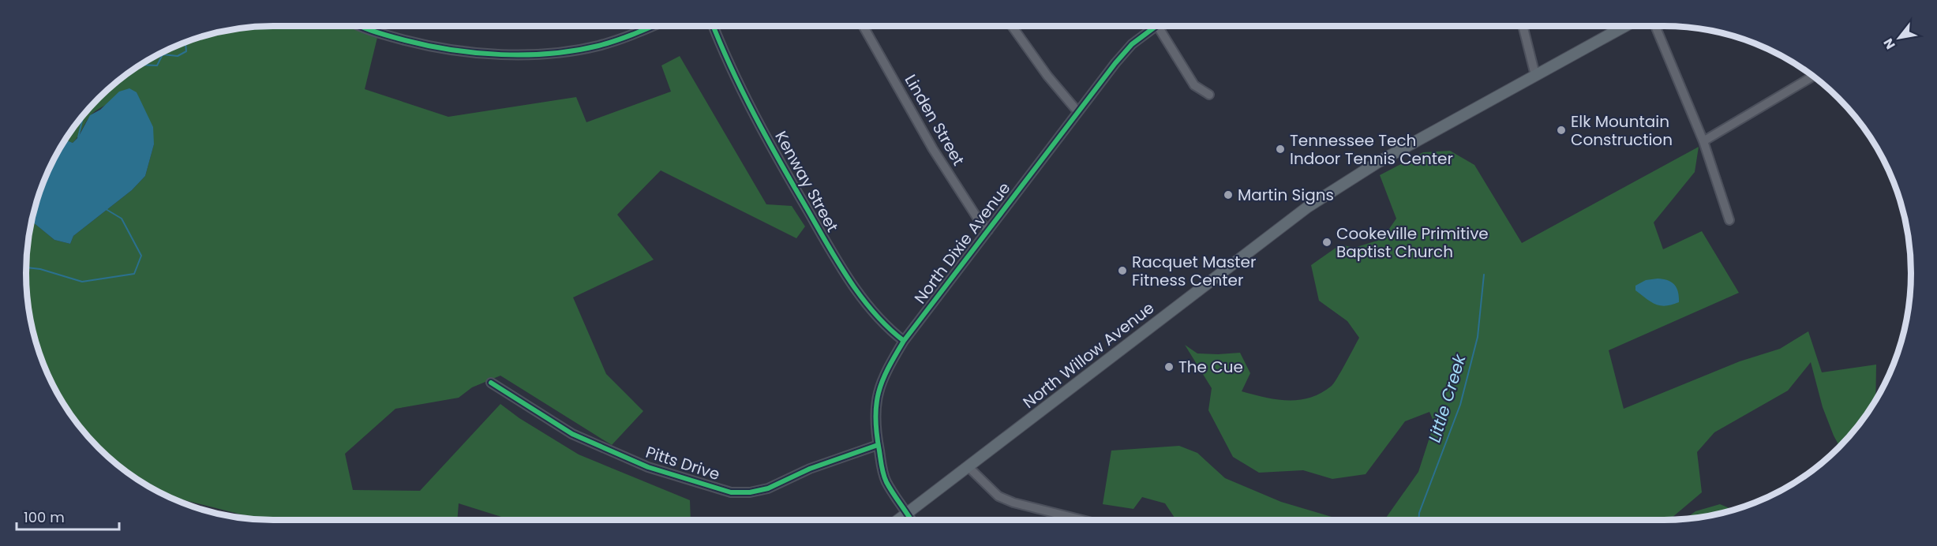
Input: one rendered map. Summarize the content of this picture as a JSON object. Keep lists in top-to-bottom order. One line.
{"streets":{"main road":["North Willow Avenue"],"street":["Linden Street","Kenway Street","North Dixie Avenue","Pitts Drive"]},"crossings":[["Linden Street","North Dixie Avenue"],["Kenway Street","North Dixie Avenue"],["North Dixie Avenue","North Willow Avenue"],["North Dixie Avenue","Pitts Drive"]],"water":["Little Creek"],"places":["Elk Mountain Construction","Tennessee Tech Indoor Tennis Center","Martin Signs","Cookeville Primitive Baptist Church","Racquet Master Fitness Center","The Cue"],"scale_bar":"100 m","north":"bottom left"}
